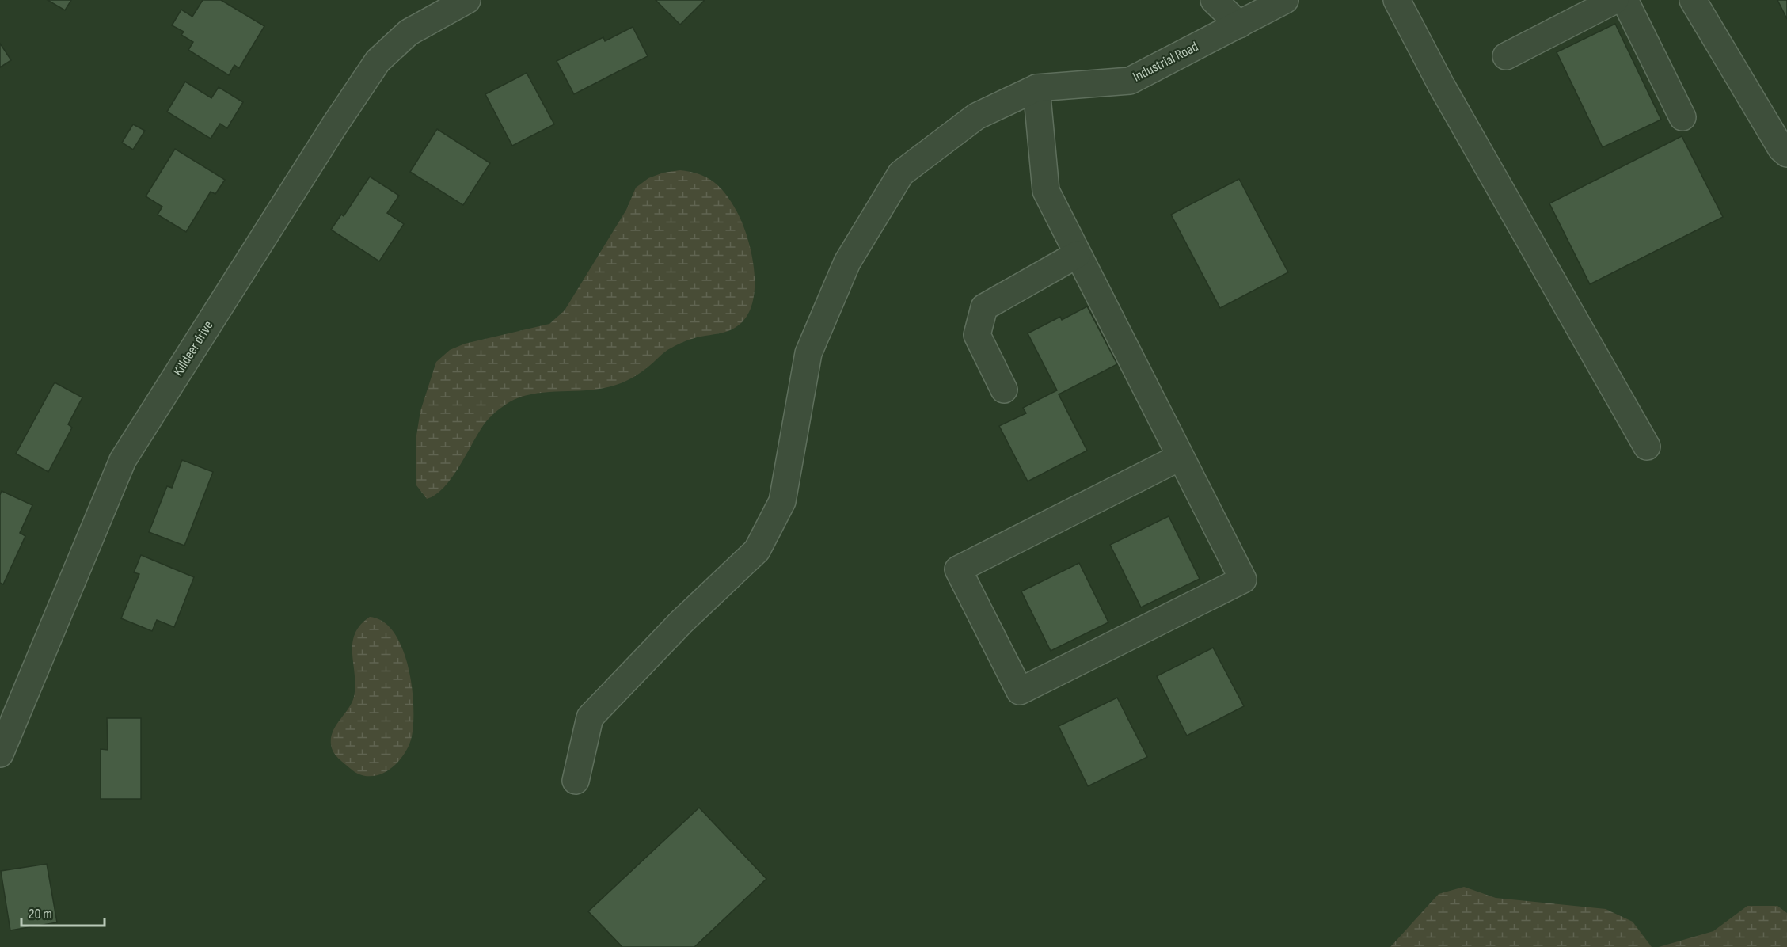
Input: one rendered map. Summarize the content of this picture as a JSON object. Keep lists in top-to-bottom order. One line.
{"streets":{"street":["Industrial Road","Killdeer drive"]},"scale_bar":"20 m"}
